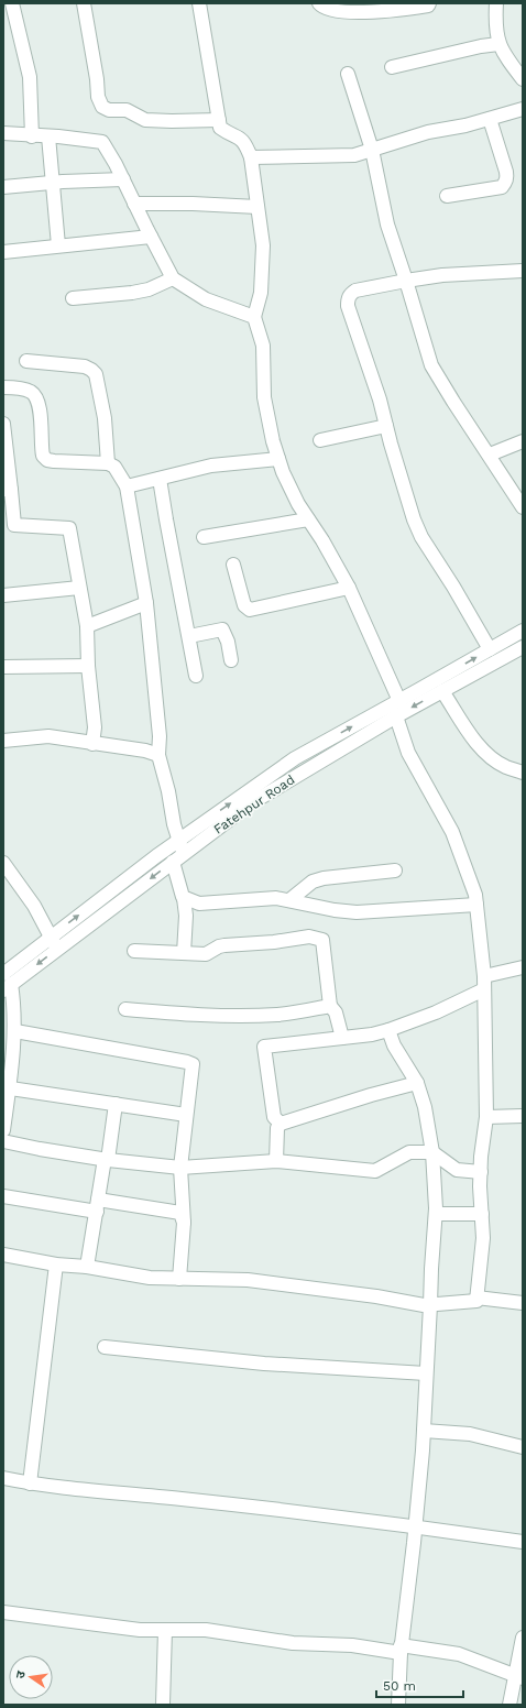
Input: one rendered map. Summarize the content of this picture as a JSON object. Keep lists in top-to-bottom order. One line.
{"streets":{"street":["Fatehpur Road"]},"scale_bar":"50 m","north":"left"}
